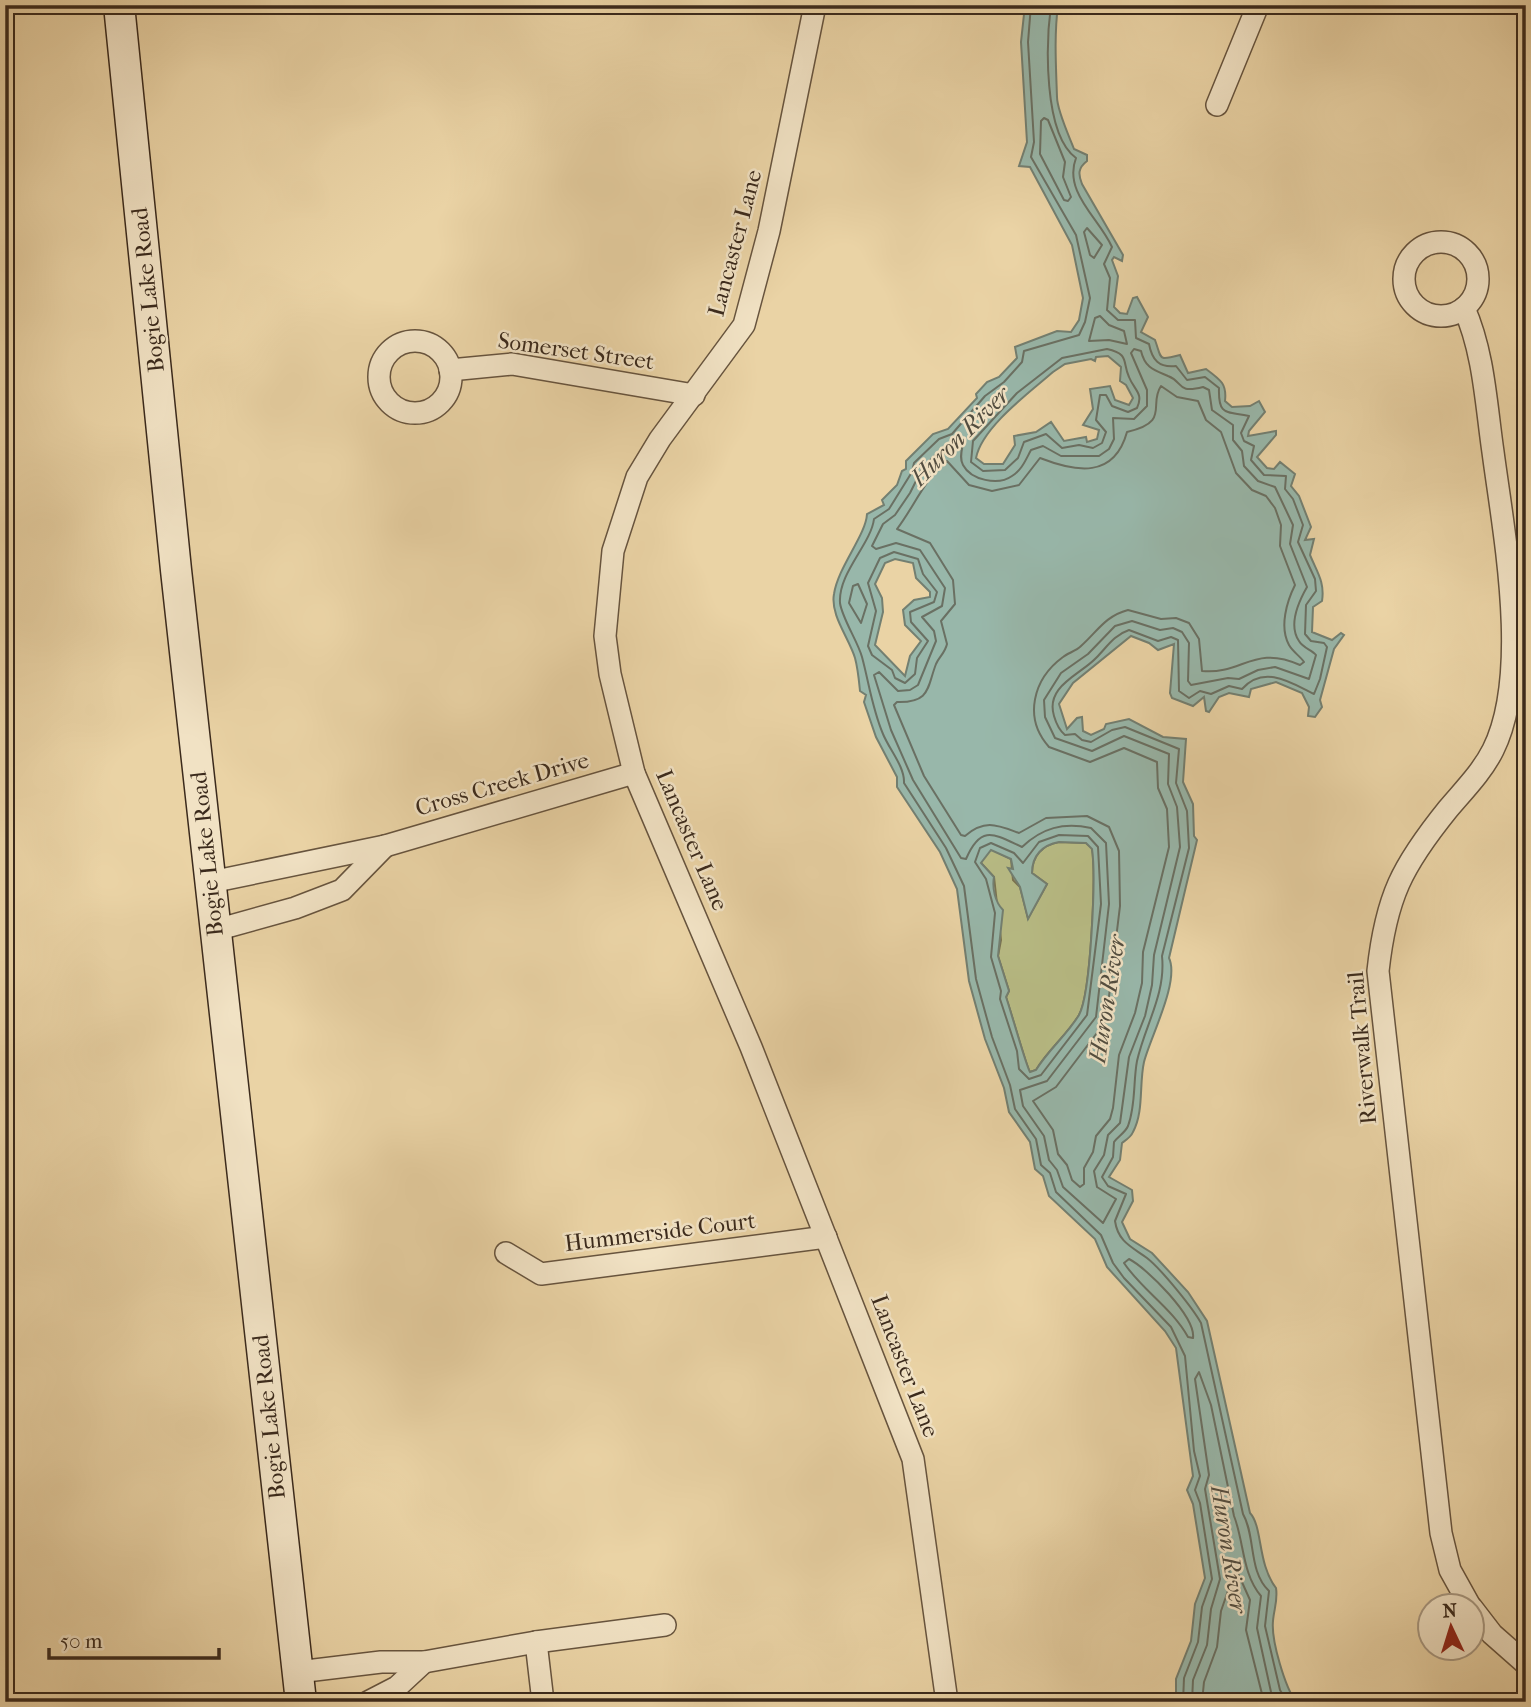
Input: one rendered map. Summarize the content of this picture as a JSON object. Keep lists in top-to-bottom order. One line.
{"streets":{"main road":["Bogie Lake Road"],"street":["Lancaster Lane","Somerset Street","Cross Creek Drive","Riverwalk Trail","Hummerside Court"]},"crossings":[["Lancaster Lane","Somerset Street"],["Lancaster Lane","Cross Creek Drive"],["Lancaster Lane","Hummerside Court"],["Bogie Lake Road","Cross Creek Drive"]],"water":["Huron River"],"scale_bar":"50 m","north":"top"}
